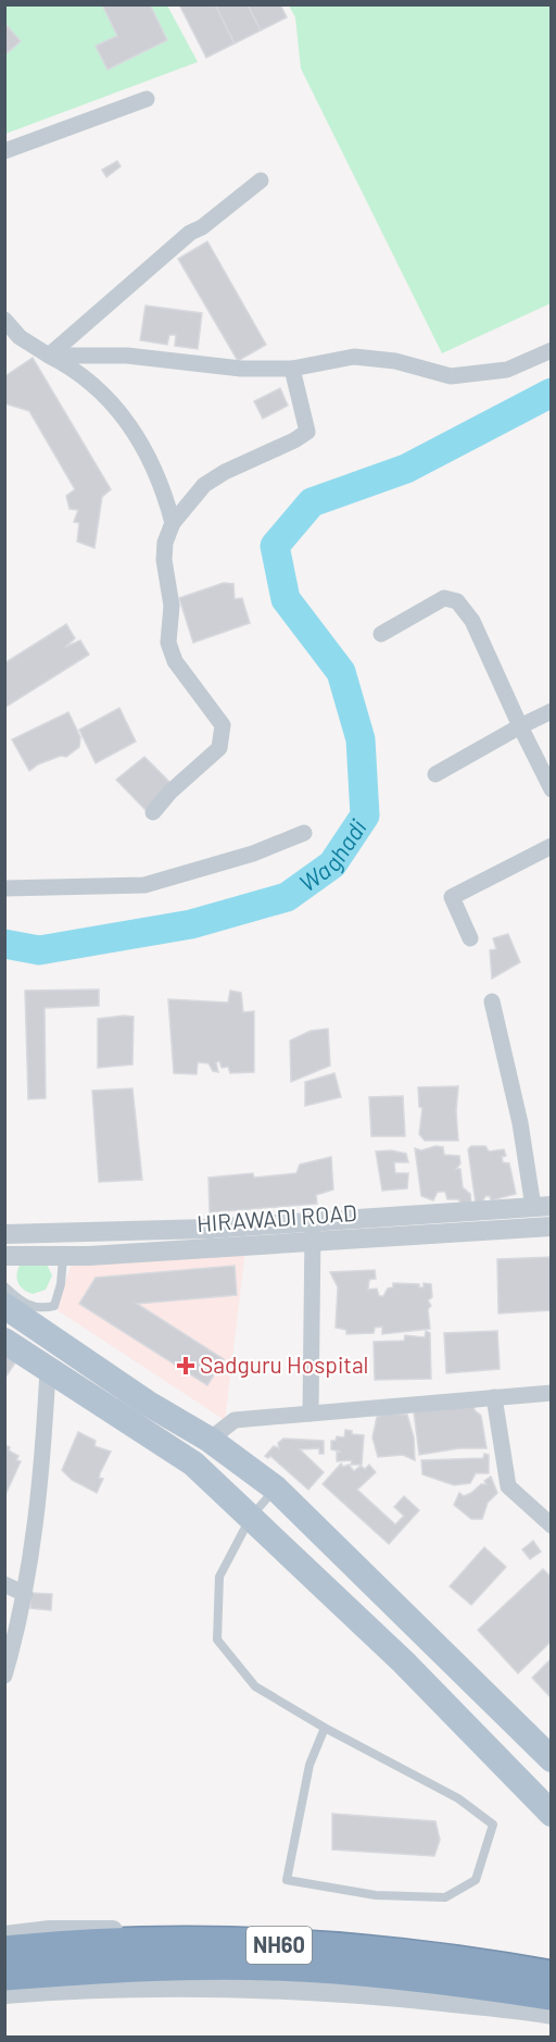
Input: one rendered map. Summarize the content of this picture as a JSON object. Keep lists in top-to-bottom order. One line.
{"streets":{"highway":["NH60"],"street":["HIRAWADI ROAD"]},"water":["Waghadi"],"places":{"health":["Sadguru Hospital"]}}
